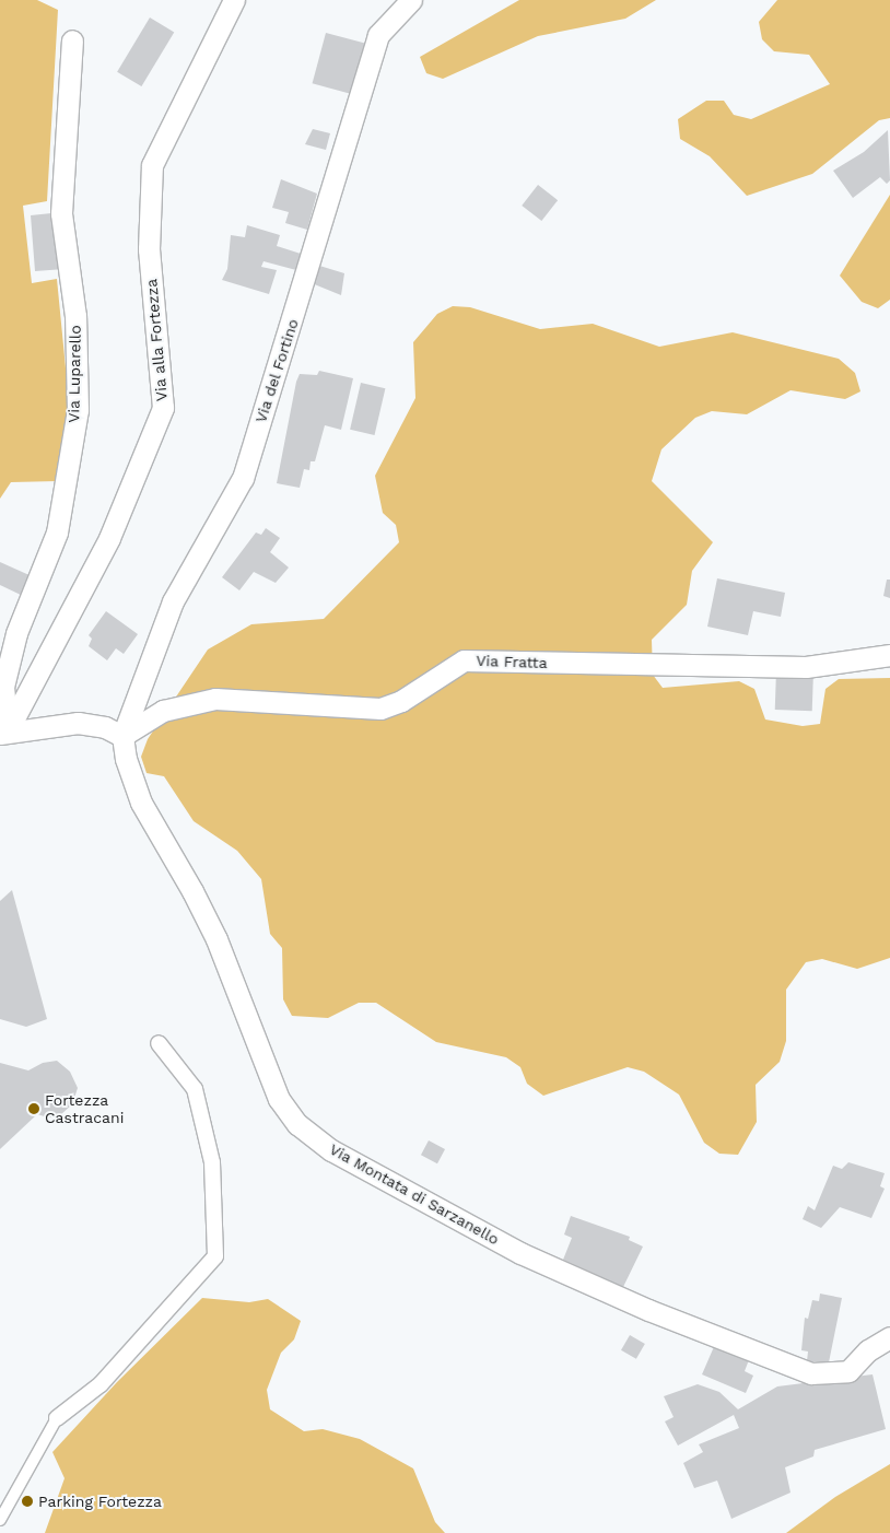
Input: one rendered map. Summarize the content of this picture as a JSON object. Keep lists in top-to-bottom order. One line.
{"streets":{"street":["Via alla Fortezza","Via del Fortino","Via Luparello","Via Fratta","Via Montata di Sarzanello"]},"crossings":[["Via alla Fortezza","Via Luparello"],["Via del Fortino","Via Fratta"],["Via del Fortino","Via Montata di Sarzanello"],["Via Fratta","Via Montata di Sarzanello"]],"places":["Fortezza Castracani","Parking Fortezza"]}
